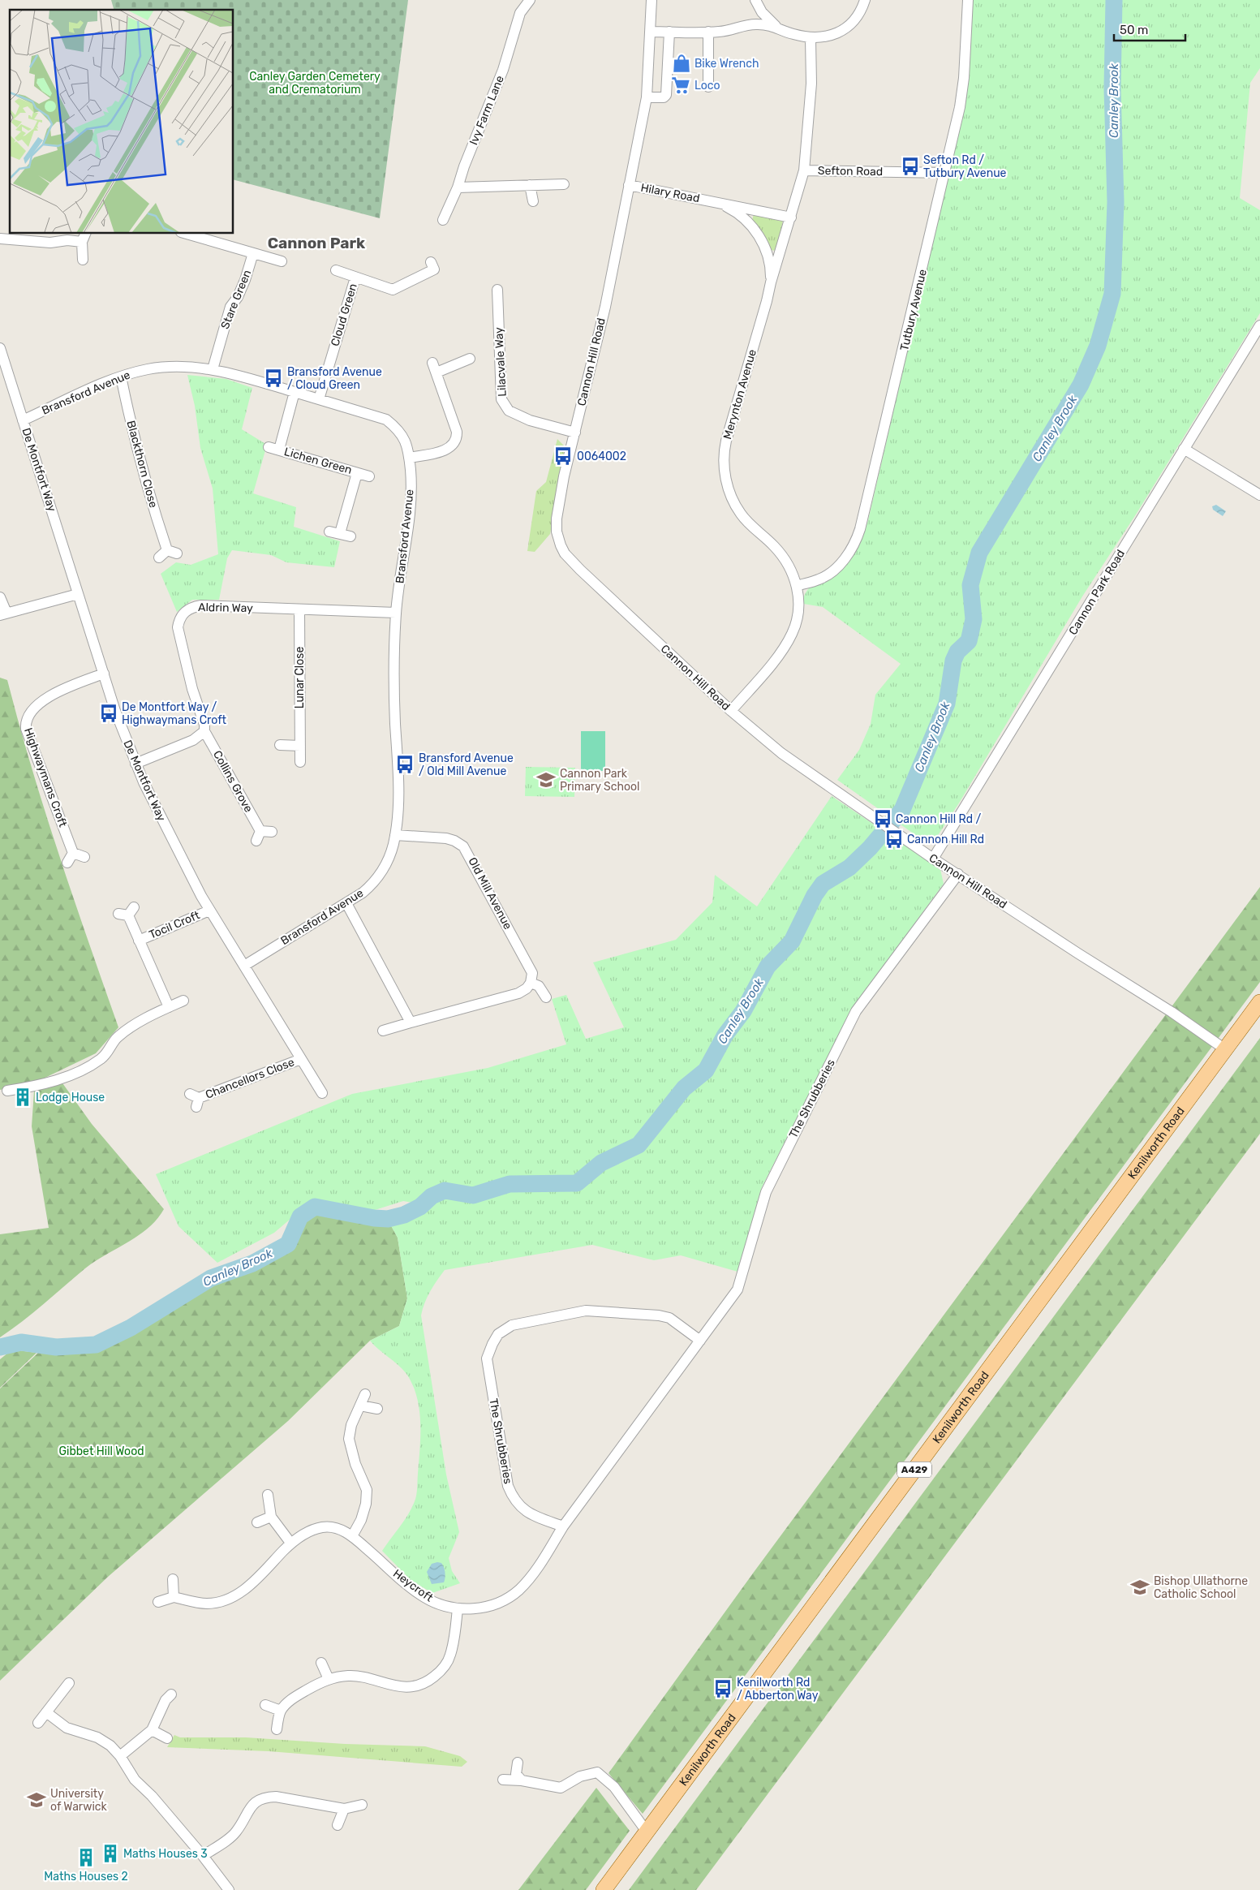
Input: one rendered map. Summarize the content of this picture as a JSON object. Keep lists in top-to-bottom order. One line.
{"streets":{"main road":["Kenilworth Road","A429"],"street":["Ivy Farm Lane","Sefton Road","Hilary Road","Stare Green","Tutbury Avenue","Cloud Green","Lilacvale Way","Cannon Hill Road","Bransford Avenue","Merynton Avenue","Lichen Green","Blackthorn Close","De Montfort Way","Cannon Park Road","Aldrin Way","Lunar Close","Highwaymans Croft","Collins Grove","Old Mill Avenue","Tocil Croft","Chancellors Close","The Shrubberies","Heycroft"]},"crossings":[["Sefton Road","Tutbury Avenue"],["Sefton Road","Merynton Avenue"],["Hilary Road","Cannon Hill Road"],["Hilary Road","Merynton Avenue"],["Stare Green","Bransford Avenue"],["Tutbury Avenue","Merynton Avenue"],["Cloud Green","Bransford Avenue"],["Lilacvale Way","Cannon Hill Road"],["Cannon Hill Road","Merynton Avenue"],["Cannon Hill Road","Cannon Park Road"],["Cannon Hill Road","The Shrubberies"],["Cannon Hill Road","Kenilworth Road"],["Bransford Avenue","Lichen Green"],["Bransford Avenue","Blackthorn Close"],["Bransford Avenue","De Montfort Way"],["Bransford Avenue","Aldrin Way"],["Bransford Avenue","Old Mill Avenue"],["De Montfort Way","Highwaymans Croft"],["De Montfort Way","Tocil Croft"],["De Montfort Way","Chancellors Close"],["Aldrin Way","Lunar Close"],["Aldrin Way","Collins Grove"],["The Shrubberies","Heycroft"]],"districts":["Cannon Park"],"water":["Canley Brook"],"parks":["Canley Garden Cemetery and Crematorium","Gibbet Hill Wood"],"places":{"shop":["Bike Wrench"],"supermarket":["Loco"],"bus stop":["Sefton Rd / Tutbury Avenue","Bransford Avenue / Cloud Green","0064002","De Montfort Way / Highwaymans Croft","Bransford Avenue / Old Mill Avenue","Cannon Hill Rd /","Cannon Hill Rd","Kenilworth Rd / Abberton Way"],"school or university":["Cannon Park Primary School","Bishop Ullathorne Catholic School","University of Warwick"],"building":["Lodge House","Maths Houses 3","Maths Houses 2"]},"scale_bar":"50 m"}
